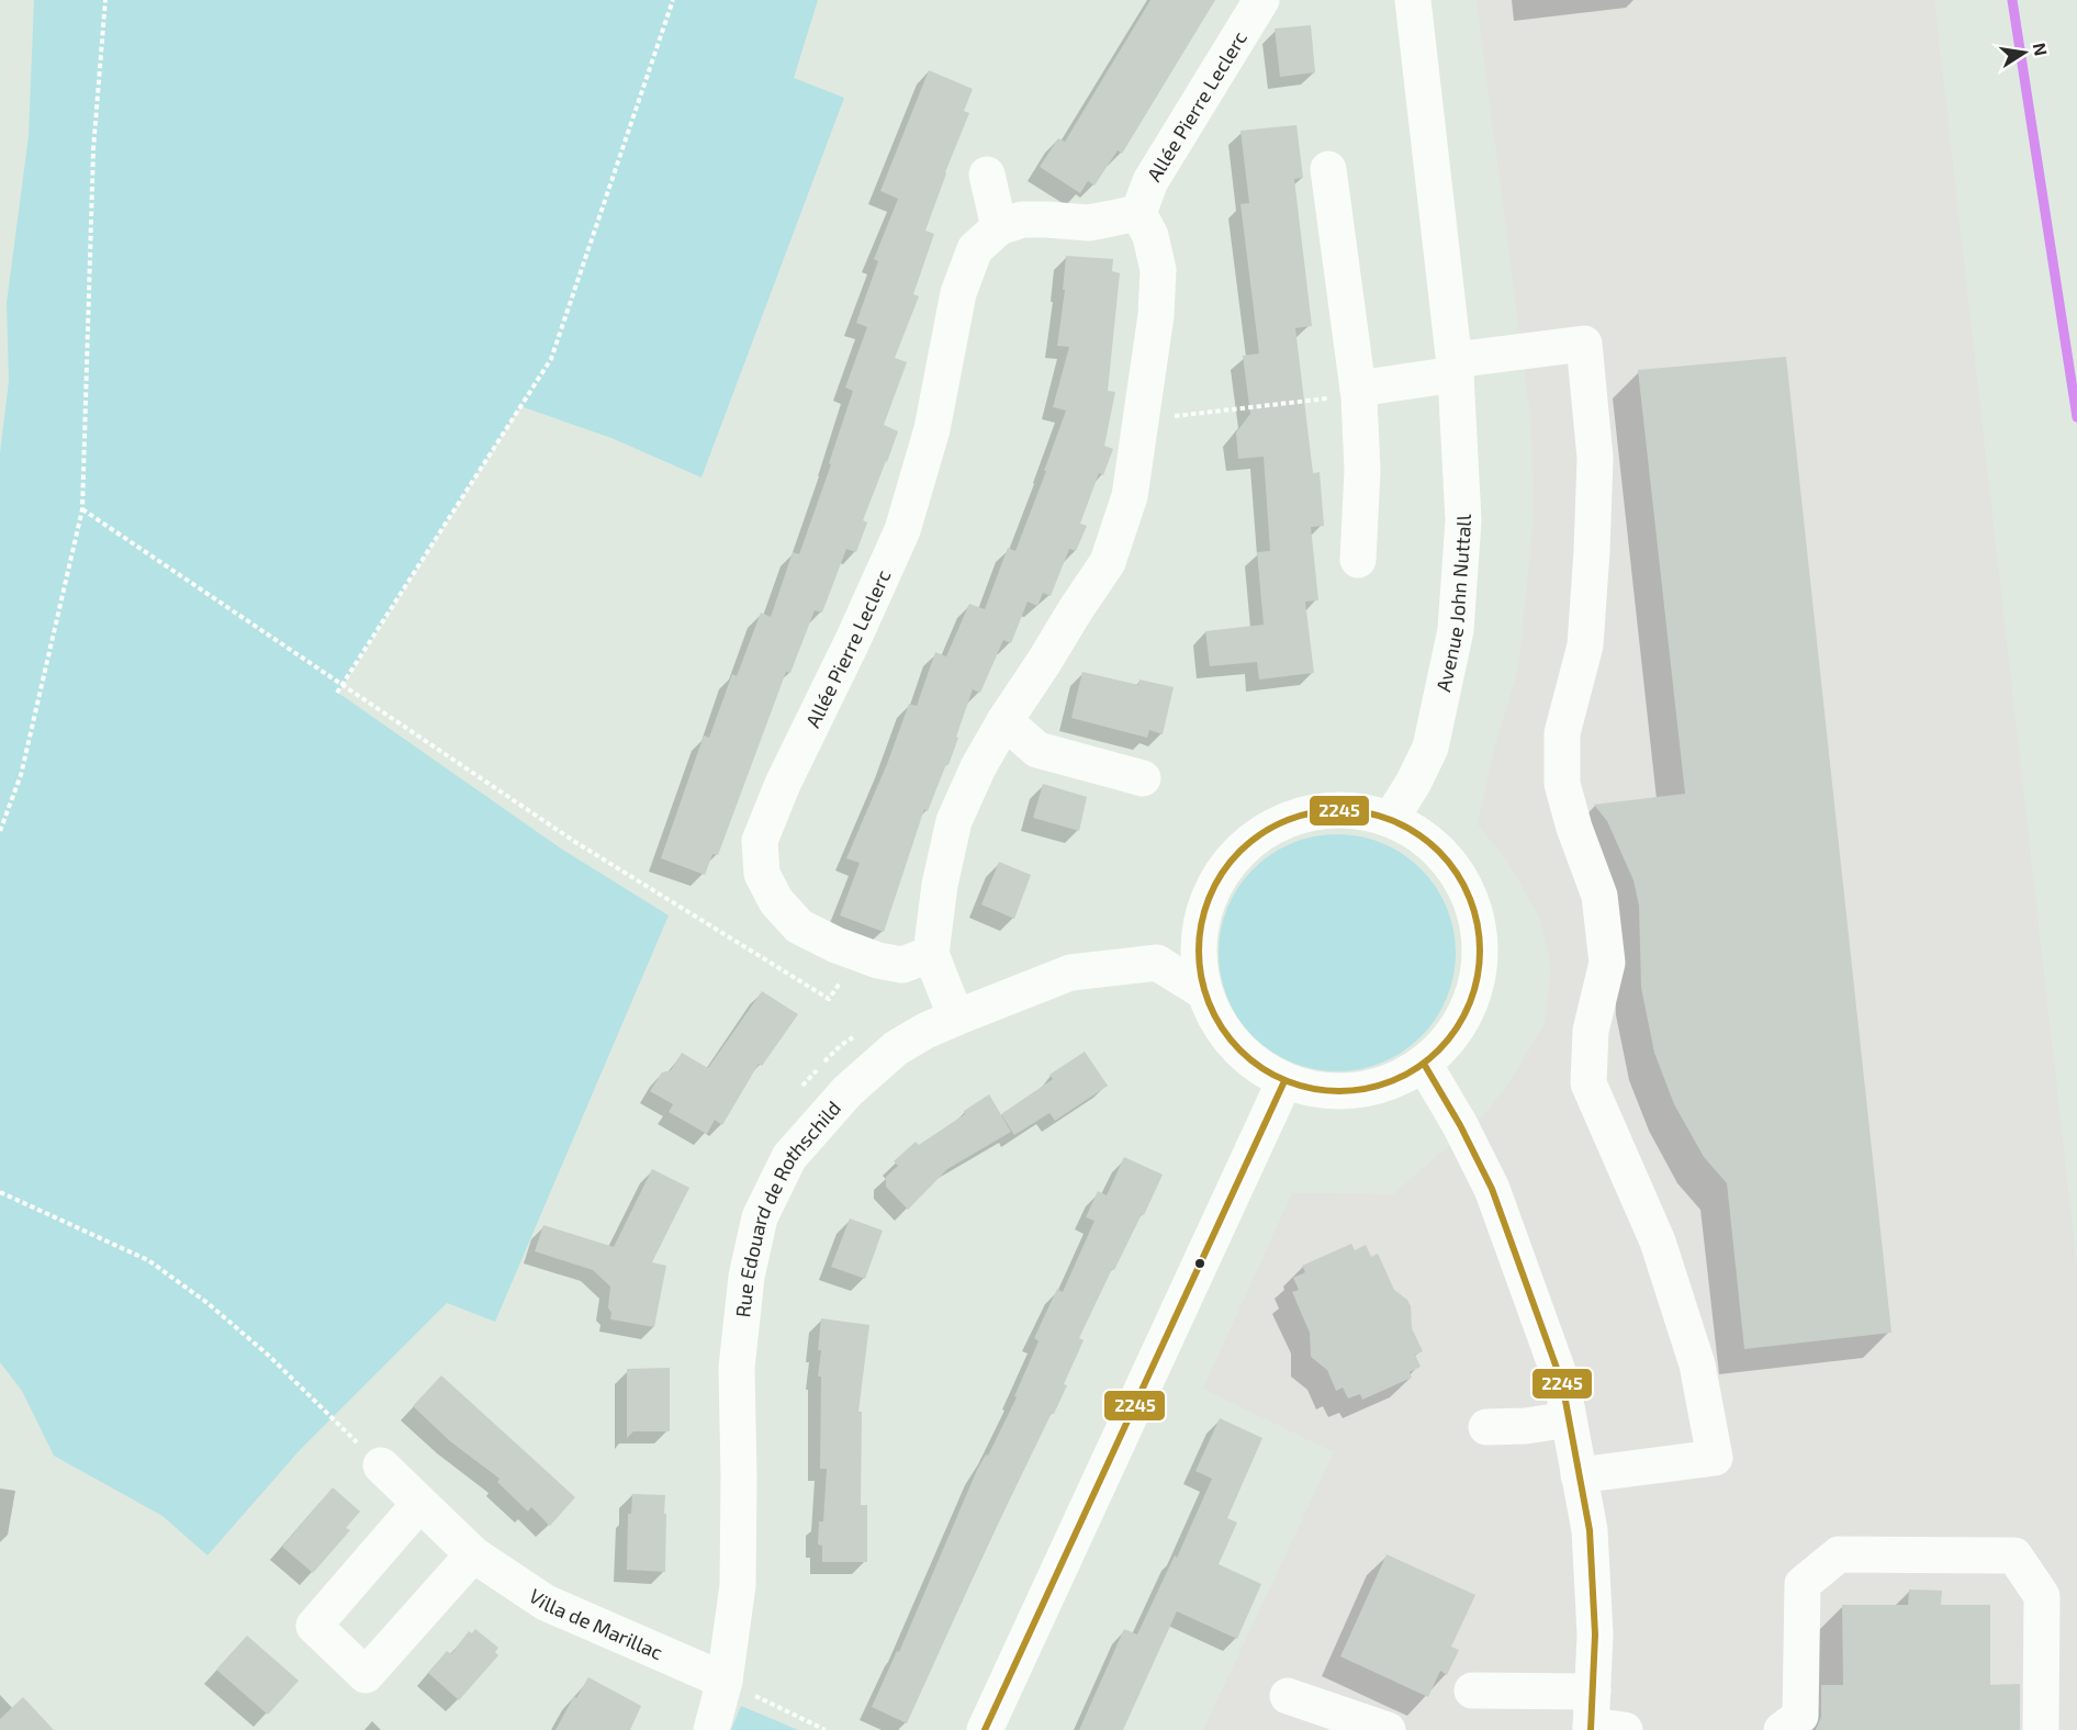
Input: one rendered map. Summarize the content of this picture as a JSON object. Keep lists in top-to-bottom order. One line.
{"streets":{"street":["Allée Pierre Leclerc","Avenue John Nuttall","Rue Edouard de Rothschild","Villa de Marillac"]},"crossings":[["Rue Edouard de Rothschild","Villa de Marillac"]],"lines":["transit line 2245"],"north":"right"}
